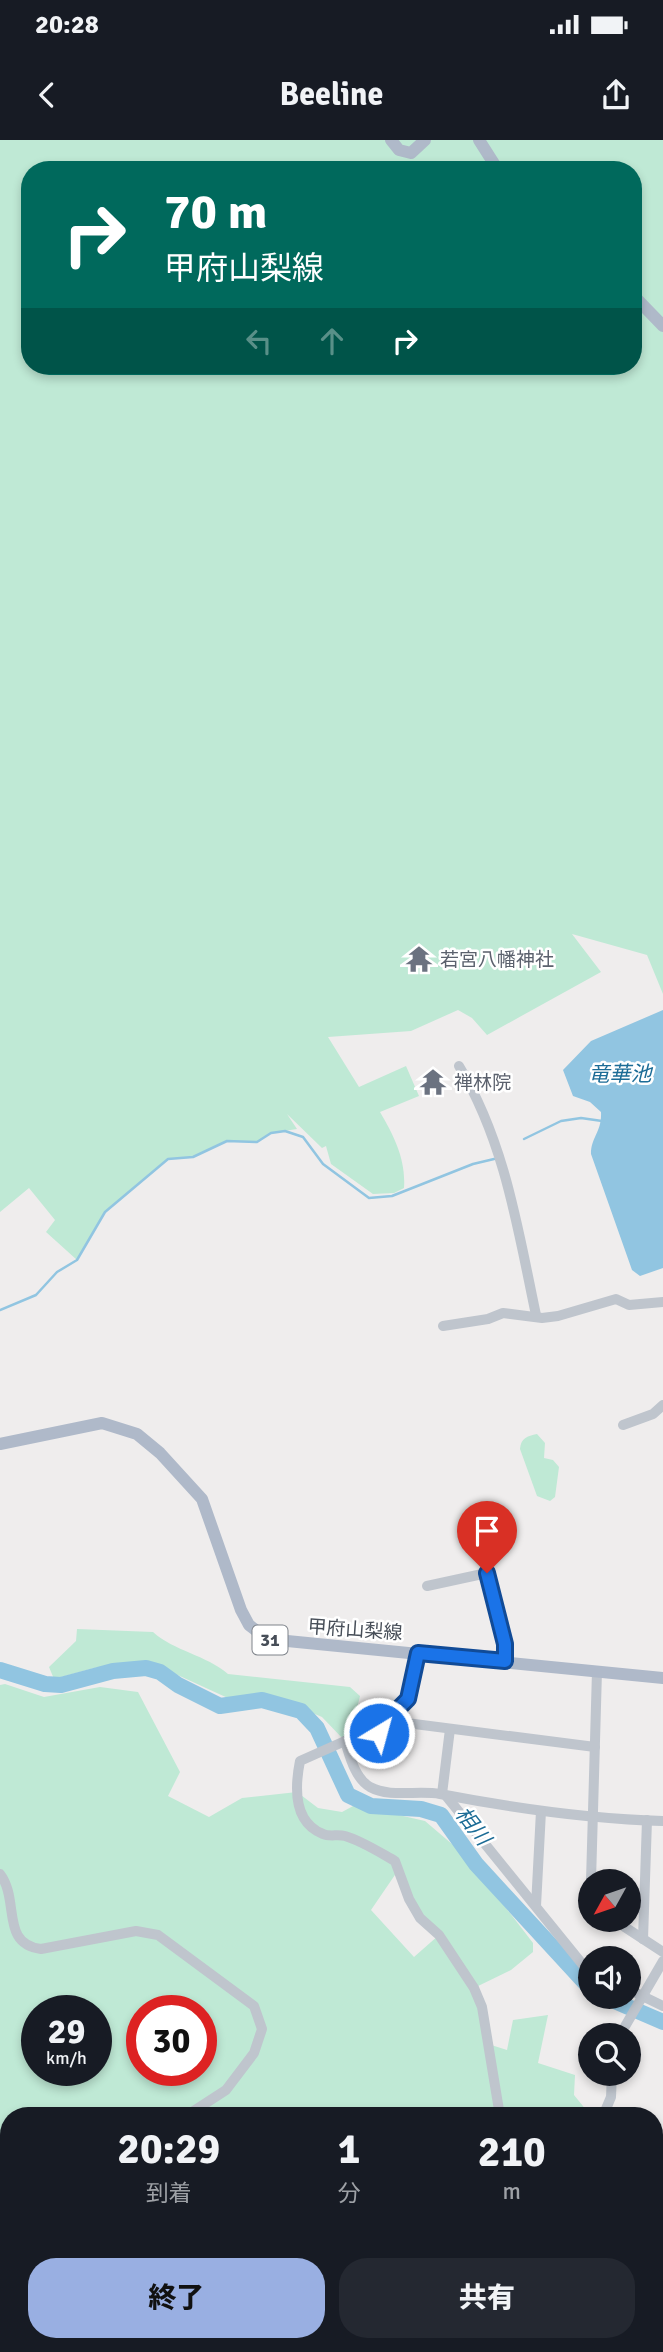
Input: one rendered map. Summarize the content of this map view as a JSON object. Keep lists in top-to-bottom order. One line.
{"streets":{"main road":["甲府山梨線","31"]},"water":["竜華池","相川"],"places":{"temple":["若宮八幡神社","禅林院"]},"north":"bottom left","page":{"status":"20:28","header":"Beeline","turn":["70 m","甲府山梨線"],"speed":"29 km/h","limit":"30","eta":["20:29","到着","1","分","210","m"],"buttons":["終了","共有"]}}
